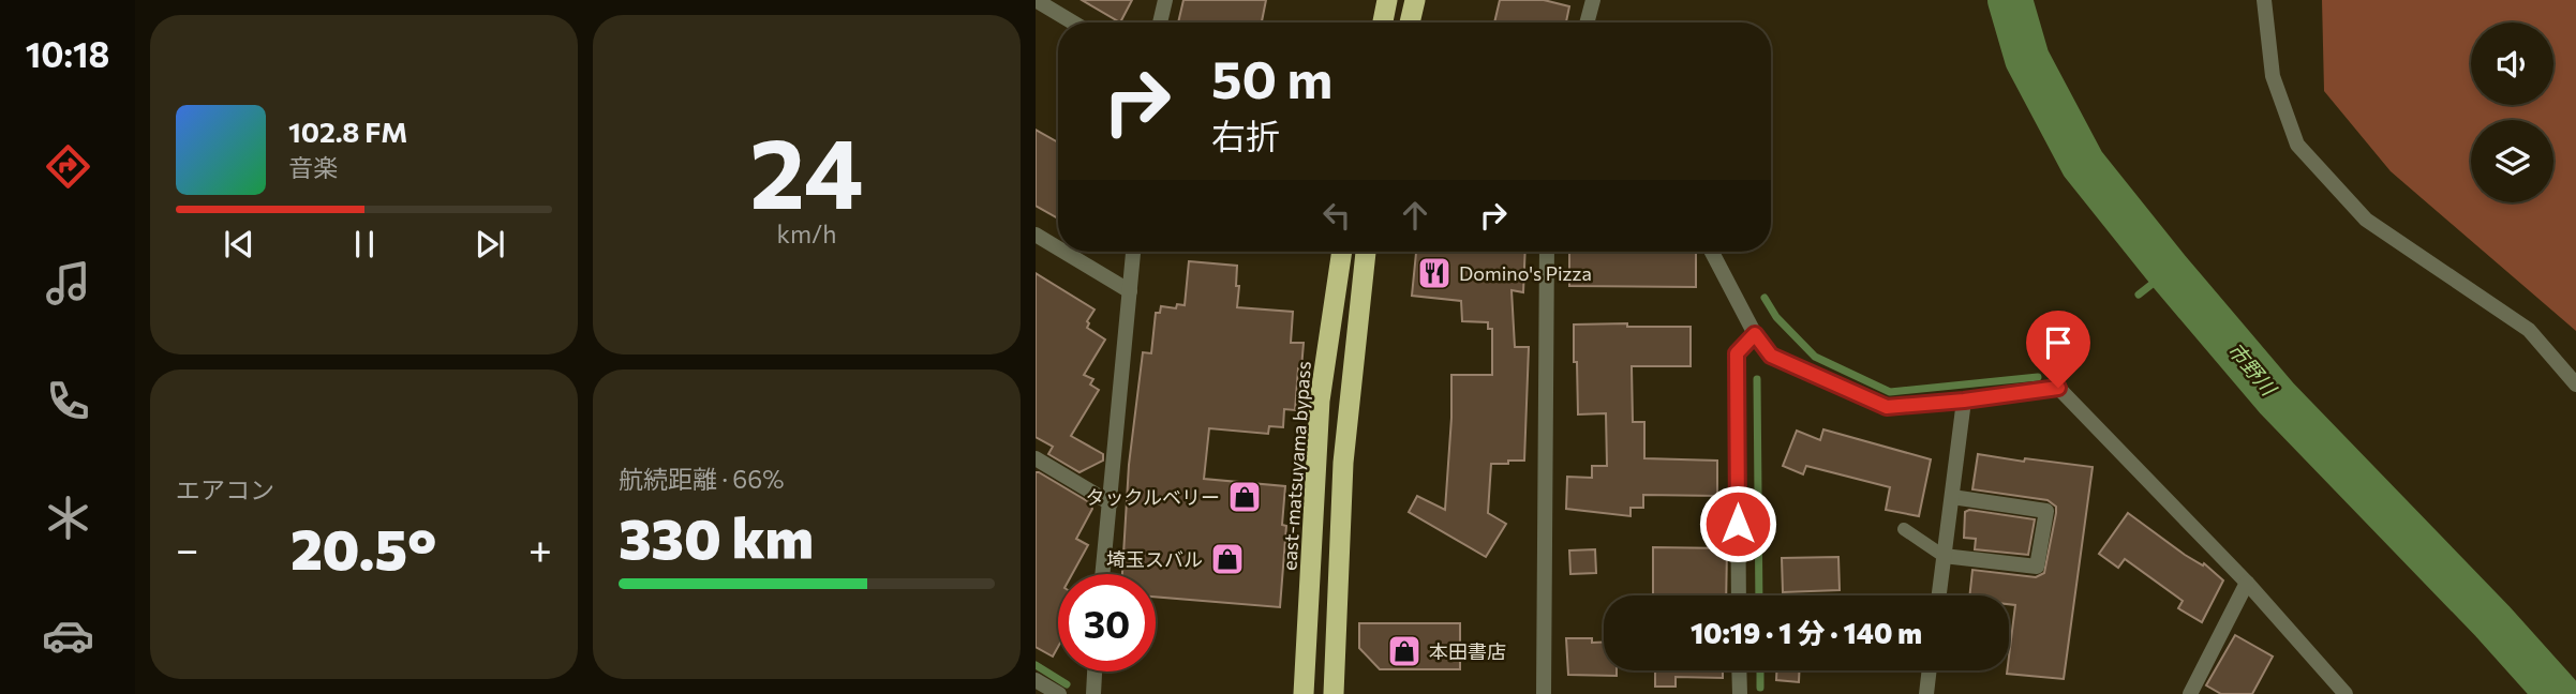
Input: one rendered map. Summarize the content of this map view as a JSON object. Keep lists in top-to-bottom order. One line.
{"streets":{"highway":["east-matsuyama bypass"]},"water":["市野川"],"places":{"restaurant":["Domino's Pizza"],"shop":["タックルベリー","埼玉スバル","本田書店"]},"page":{"tabs":"10:18","tile":[["24","km/h"],"エアコン",["航続距離 · 66%","330 km"]],"turn":["50 m","右折"],"song":["102.8 FM","音楽"],"heat":["−","20.5°","+"],"limit":"30","trip":"10:19 · 1 分 · 140 m"}}
